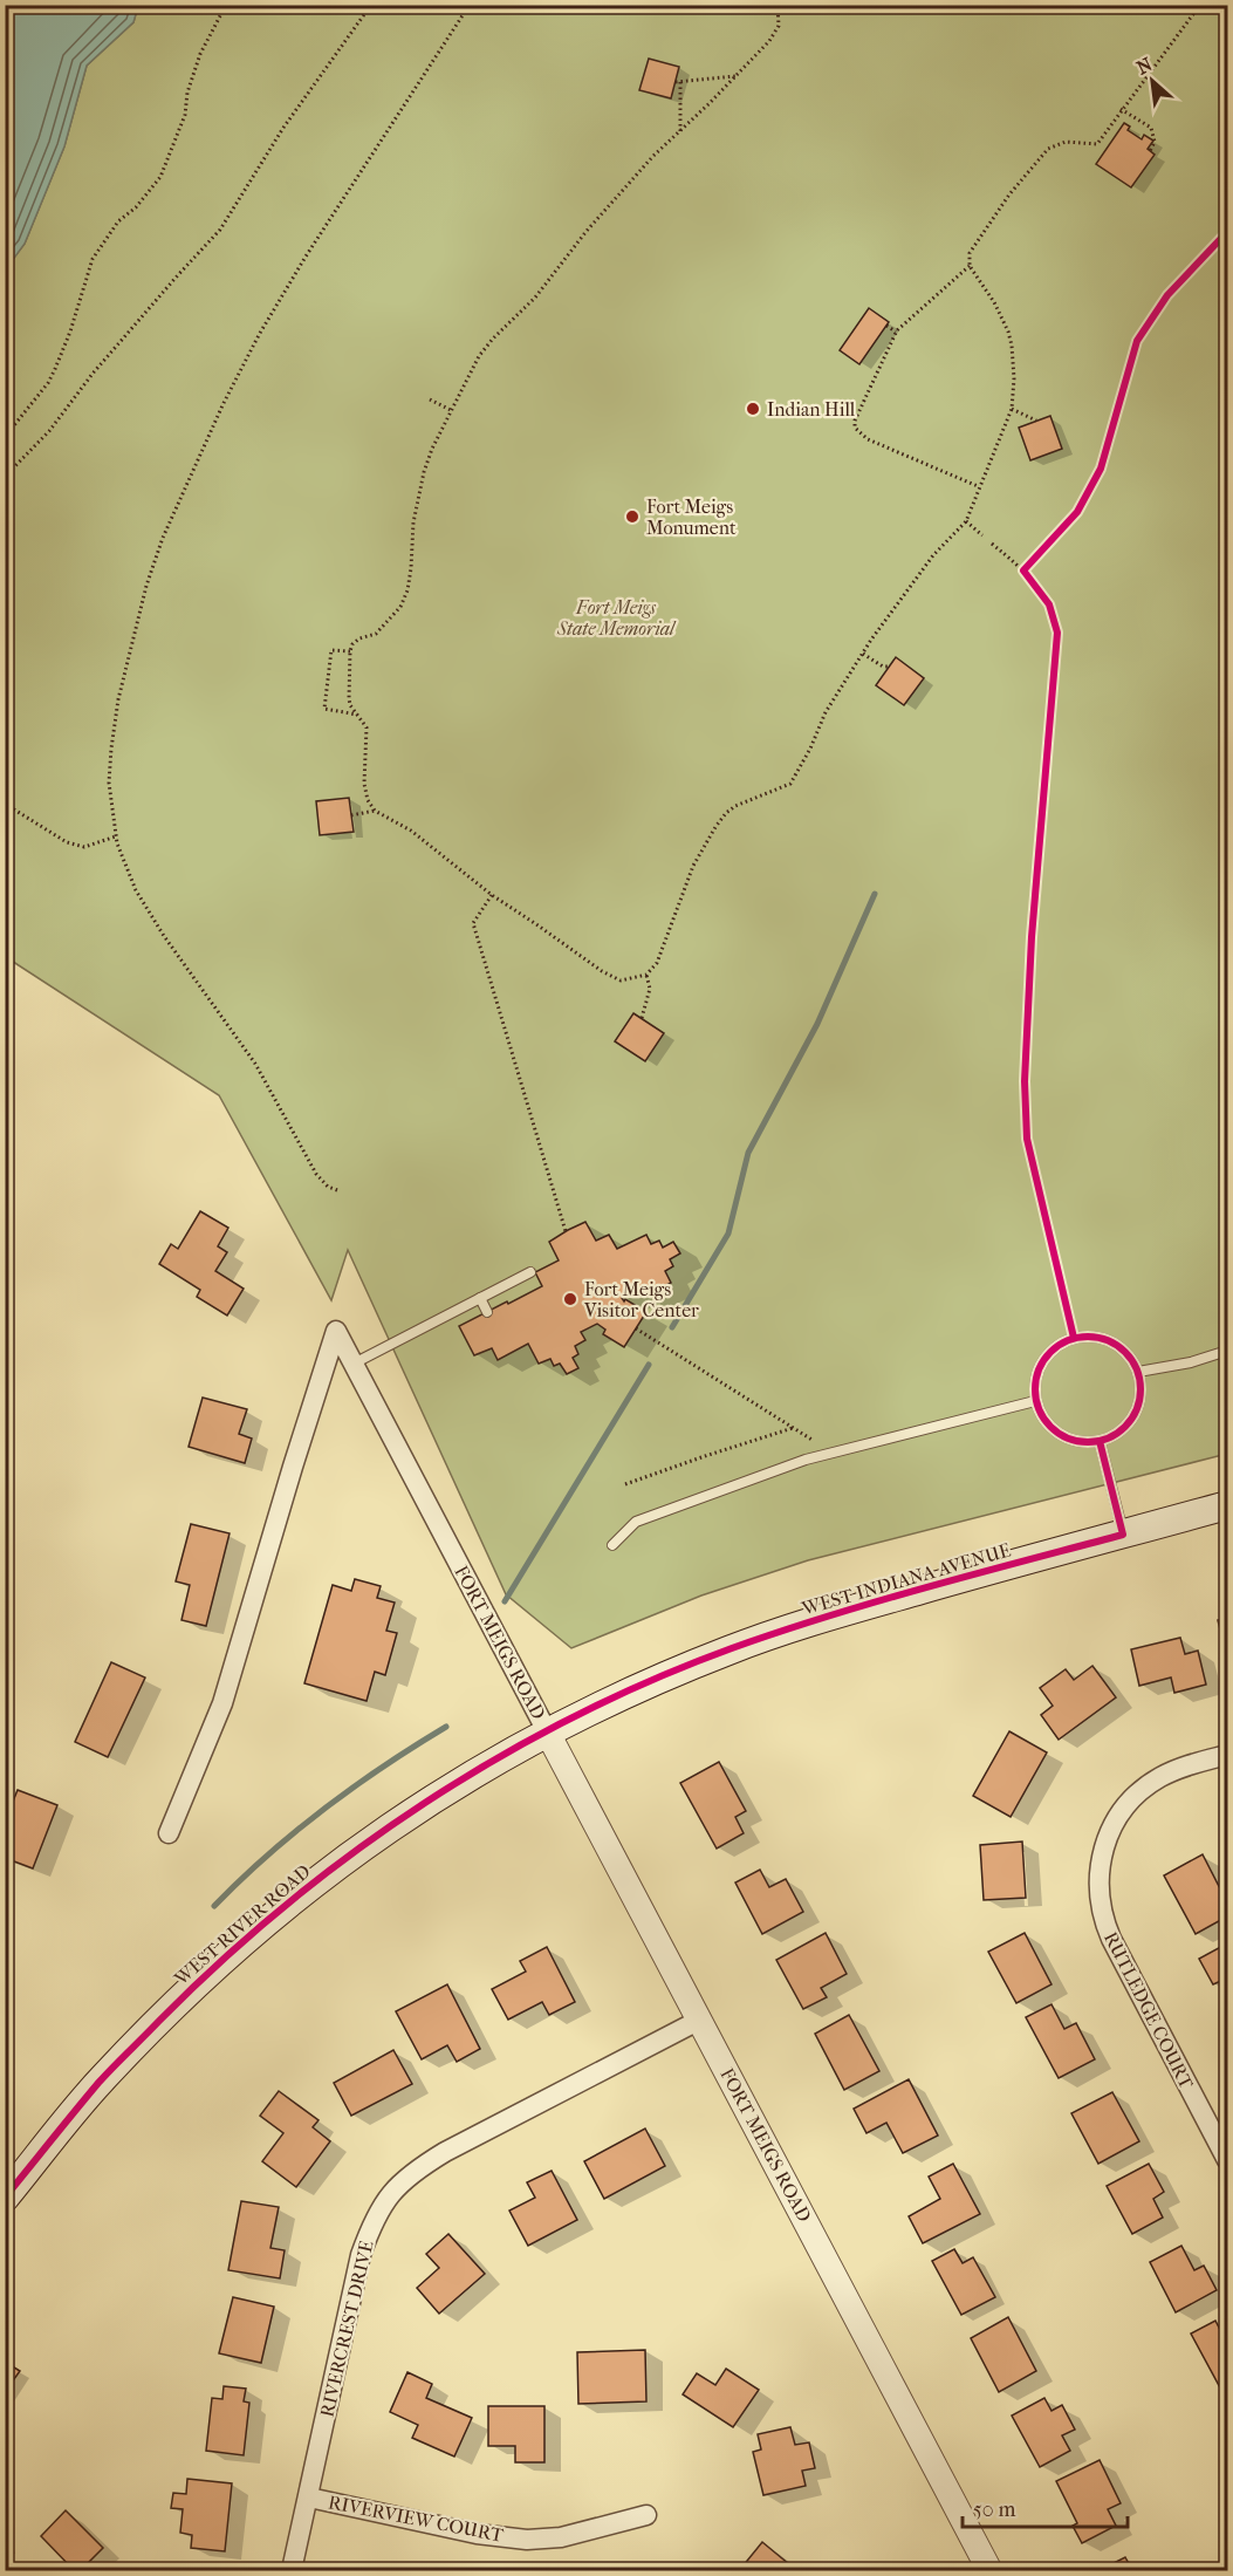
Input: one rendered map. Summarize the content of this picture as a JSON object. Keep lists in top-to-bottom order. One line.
{"streets":{"main road":["WEST INDIANA AVENUE","WEST RIVER ROAD"],"street":["FORT MEIGS ROAD","RUTLEDGE COURT","RIVERCREST DRIVE","RIVERVIEW COURT"]},"crossings":[["WEST INDIANA AVENUE","FORT MEIGS ROAD"],["WEST INDIANA AVENUE","WEST RIVER ROAD"],["FORT MEIGS ROAD","WEST RIVER ROAD"],["FORT MEIGS ROAD","RIVERCREST DRIVE"],["RIVERCREST DRIVE","RIVERVIEW COURT"]],"parks":["Fort Meigs State Memorial"],"places":["Indian Hill","Fort Meigs Monument","Fort Meigs Visitor Center"],"scale_bar":"50 m","north":"top left"}
